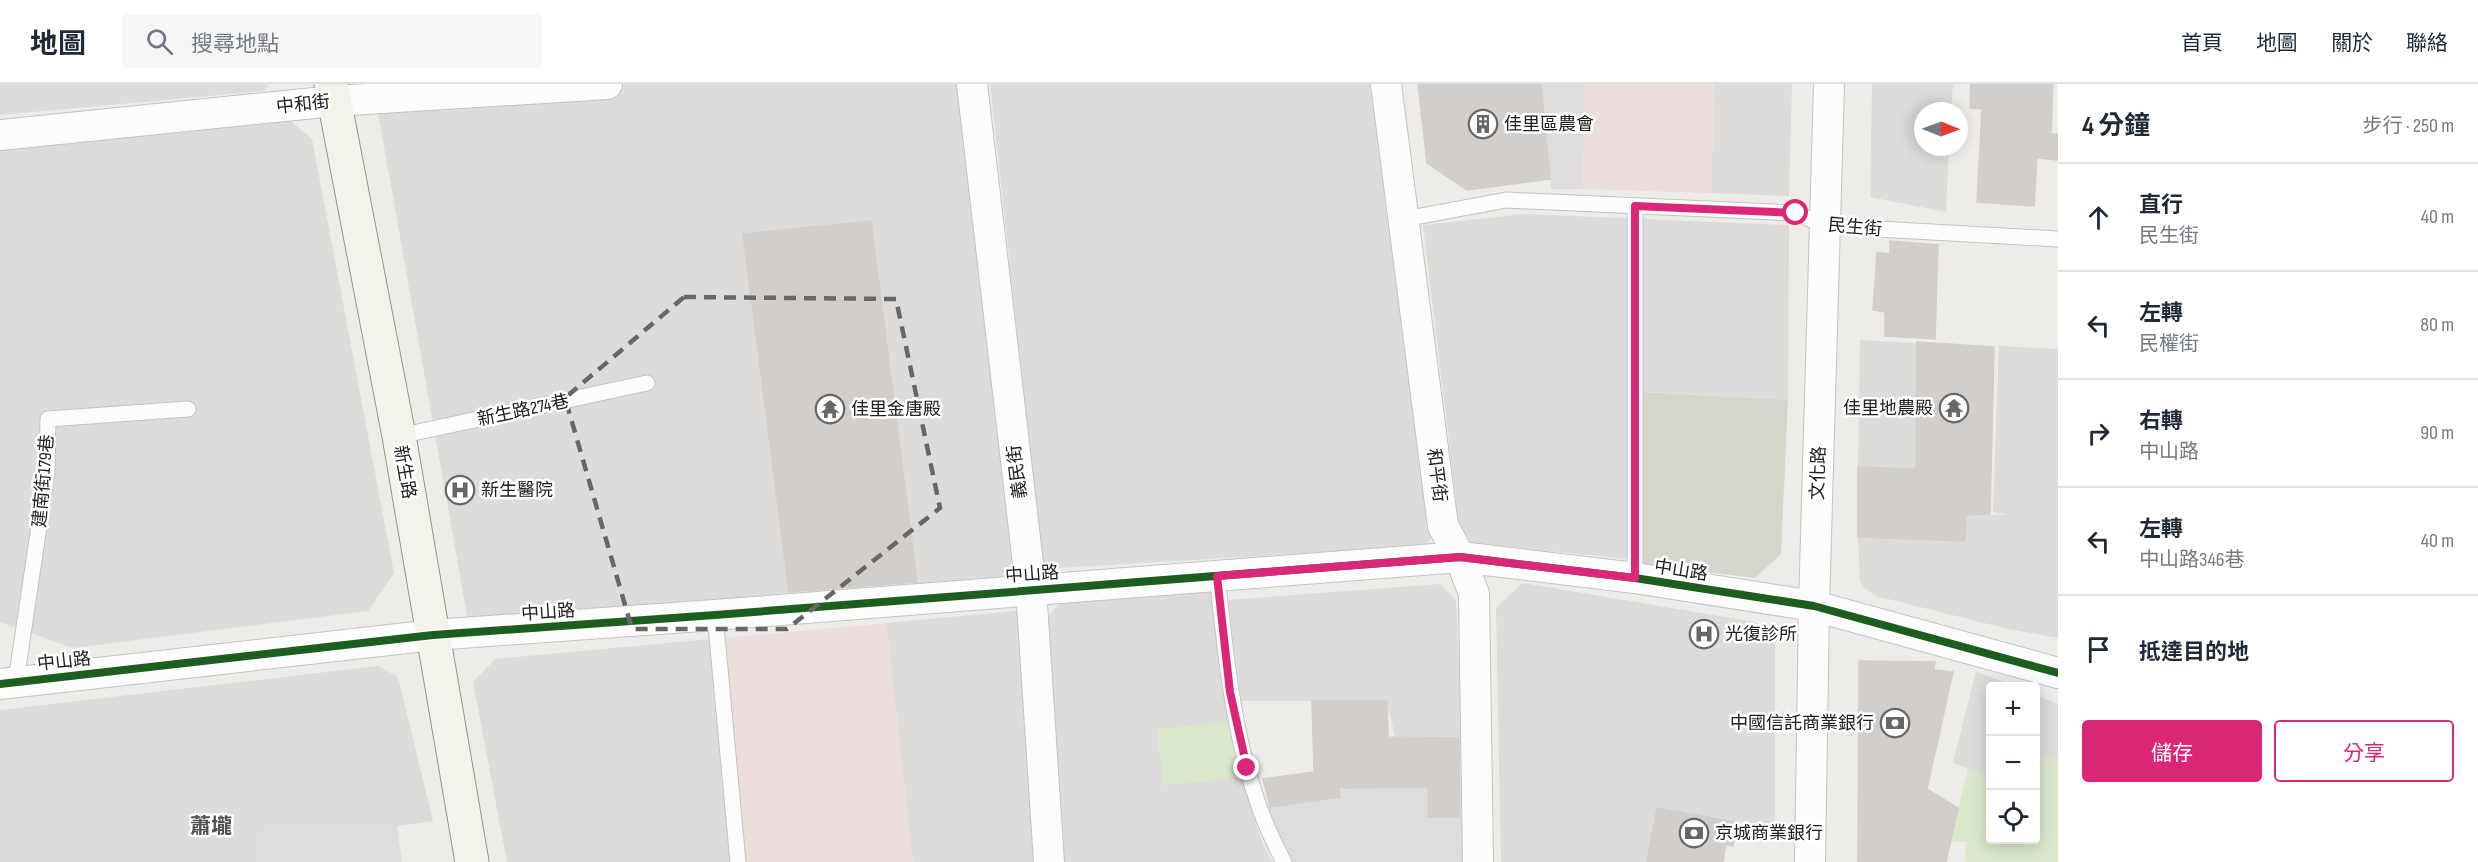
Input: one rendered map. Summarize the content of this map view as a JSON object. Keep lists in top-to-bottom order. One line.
{"streets":{"main road":["新生路"],"street":["中和街","義民街","文化路","和平街","中山路"],"lane":["民生街","新生路274巷","建南街179巷"]},"crossings":[["中和街","新生路"],["民生街","文化路"],["民生街","和平街"],["新生路274巷","新生路"],["新生路","中山路"],["義民街","中山路"],["文化路","中山路"],["和平街","中山路"],["建南街179巷","中山路"]],"districts":["蕭壠"],"places":{"building":["佳里區農會"],"temple":["佳里地農殿","佳里金唐殿"],"hospital":["新生醫院","光復診所"],"bank":["中國信託商業銀行","京城商業銀行"]},"north":"right","page":{"header":"地圖","search":"搜尋地點","nav":["首頁","地圖","關於","聯絡"],"heading":["4 分鐘","步行 · 250 m"],"list":[["直行","民生街","40 m"],["左轉","民權街","80 m"],["右轉","中山路","90 m"],["左轉","中山路346巷","40 m"],"抵達目的地"],"map_buttons":["+","−"],"buttons":["儲存","分享"]}}
